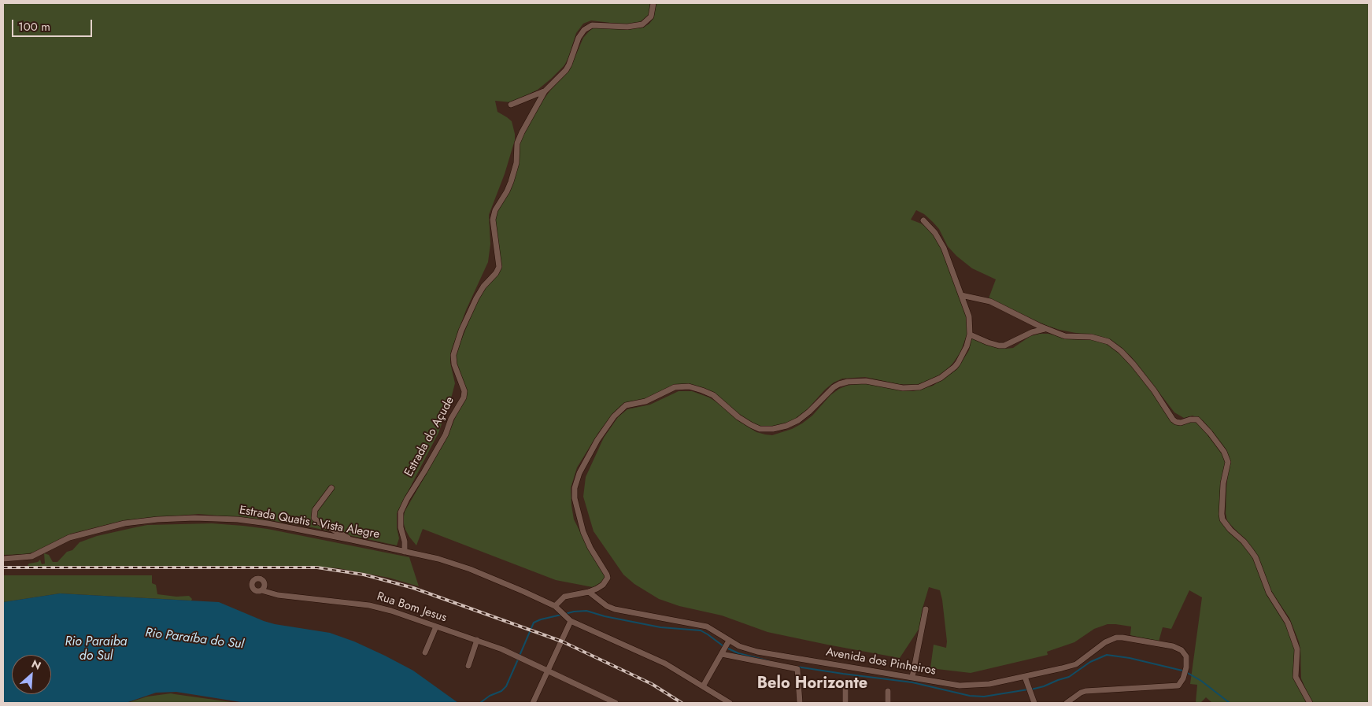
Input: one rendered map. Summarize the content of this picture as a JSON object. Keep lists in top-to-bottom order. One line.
{"streets":{"street":["Estrada do Açude","Estrada Quatis - Vista Alegre","Rua Bom Jesus","Avenida dos Pinheiros"]},"crossings":[["Estrada do Açude","Estrada Quatis - Vista Alegre"]],"districts":["Belo Horizonte"],"water":["Rio Paraíba do Sul","Rio Paraiba do Sul"],"scale_bar":"100 m","north":"top right"}
